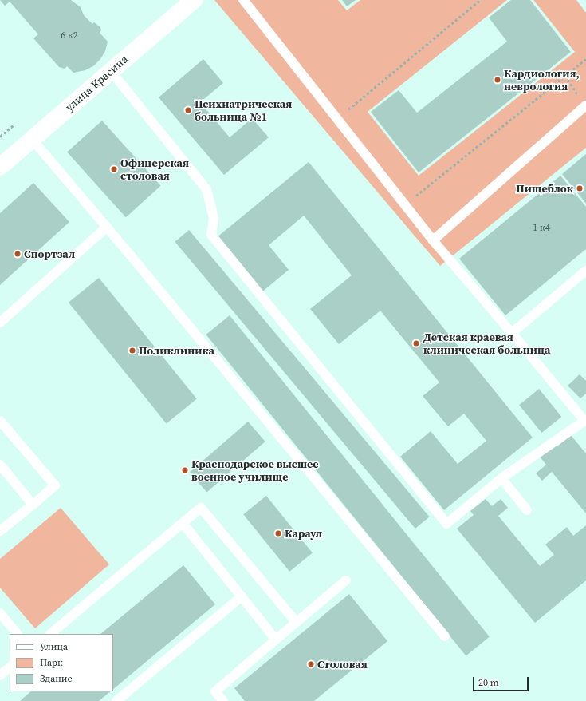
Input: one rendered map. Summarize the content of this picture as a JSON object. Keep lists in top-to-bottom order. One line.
{"streets":{"street":["улица Красина"]},"places":["Кардиология, неврология","Психиатрическая больница №1","Офицерская столовая","Пищеблок","Спортзал","Детская краевая клиническая больница","Поликлиника","Краснодарское высшее военное училище","Караул","Столовая"],"house_numbers":["6 к2","1 к4"],"legend":["Улица","Парк","Здание"],"scale_bar":"20 m"}
